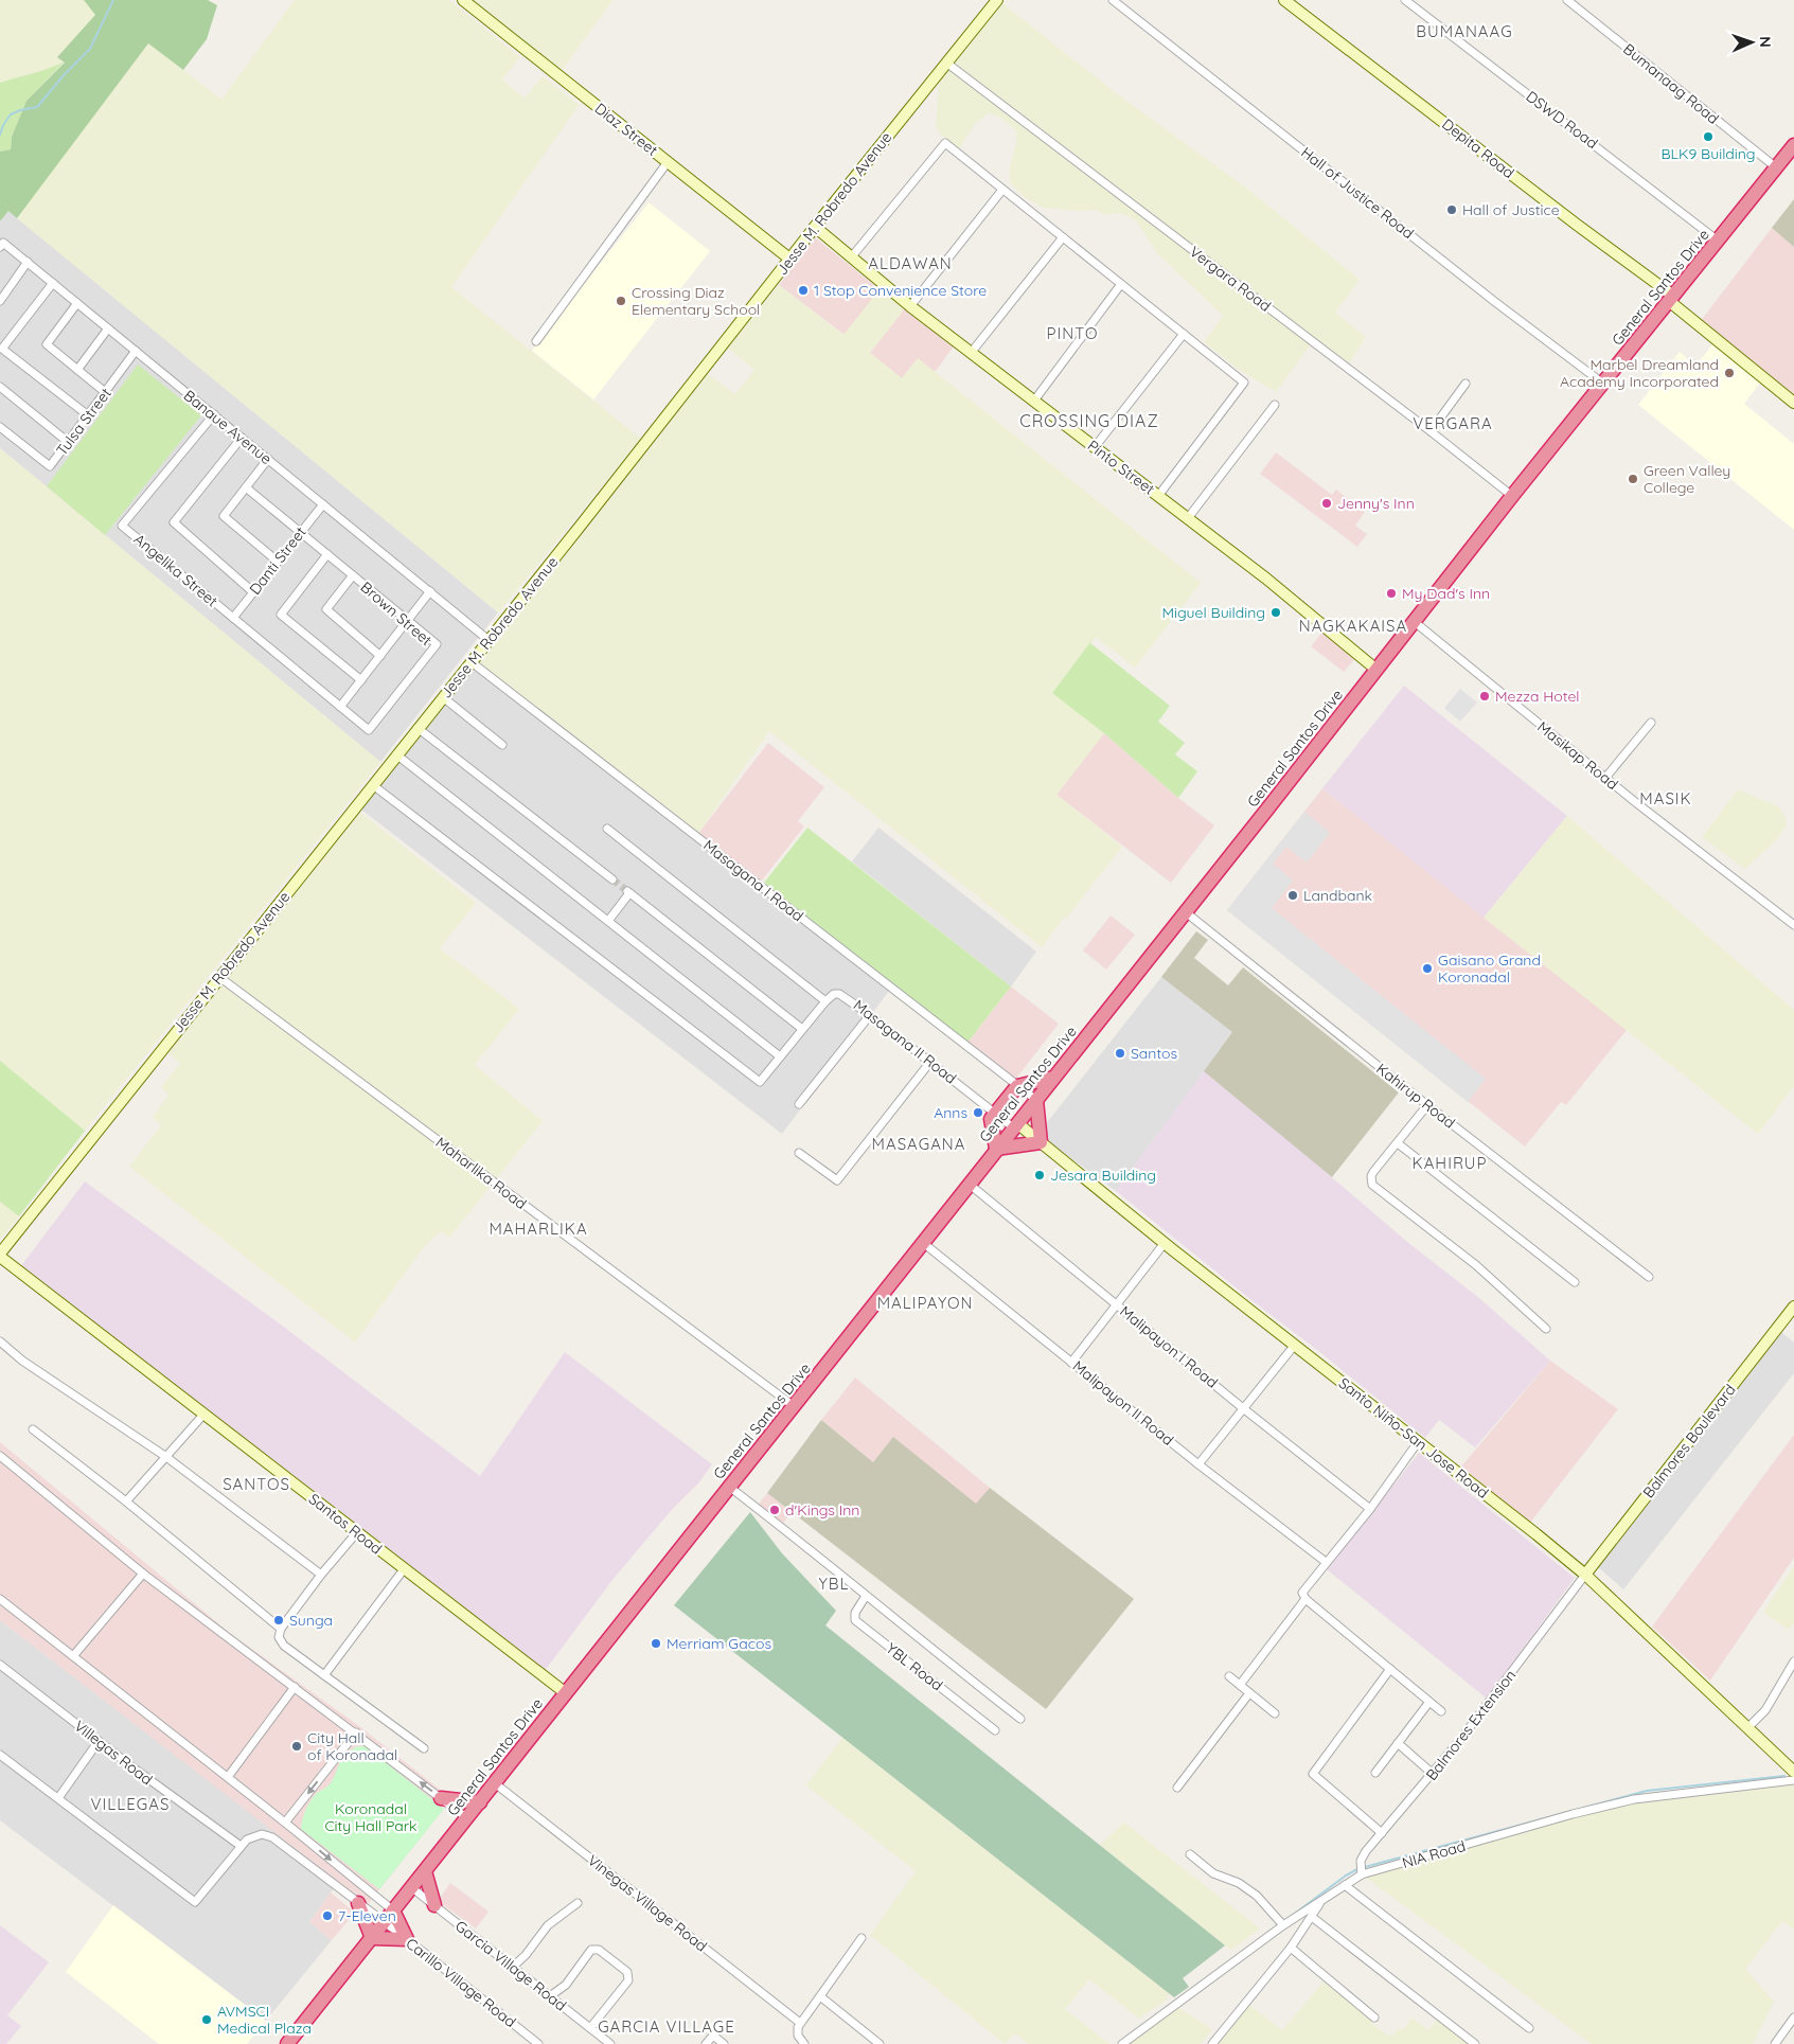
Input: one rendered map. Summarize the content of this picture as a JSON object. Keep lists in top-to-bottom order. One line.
{"streets":{"highway":["General Santos Drive"],"main road":["Diaz Street","Depita Road","Jesse M. Robredo Avenue","Pinto Street","Santo Niño-San Jose Road","Balmores Boulevard","Santos Road"],"street":["Bumanaag Road","DSWD Road","Hall of Justice Road","Vergara Road","Tulsa Street","Banaue Avenue","Danti Street","Angelika Street","Brown Street","Masikap Road","Masagana I Road","Masagana II Road","Kahirup Road","Maharlika Road","Malipayon I Road","Malipayon II Road","YBL Road","Balmores Extension","Villegas Road","NIA Road","Vinegas Village Road","Garcia Village Road","Carillo Village Road"]},"crossings":[["Bumanaag Road","General Santos Drive"],["DSWD Road","General Santos Drive"],["Diaz Street","Jesse M. Robredo Avenue"],["Depita Road","General Santos Drive"],["Hall of Justice Road","General Santos Drive"],["Jesse M. Robredo Avenue","Vergara Road"],["Jesse M. Robredo Avenue","Banaue Avenue"],["Jesse M. Robredo Avenue","Pinto Street"],["Jesse M. Robredo Avenue","Masagana I Road"],["Jesse M. Robredo Avenue","Maharlika Road"],["Jesse M. Robredo Avenue","Santos Road"],["Vergara Road","General Santos Drive"],["General Santos Drive","Pinto Street"],["General Santos Drive","Masikap Road"],["General Santos Drive","Masagana I Road"],["General Santos Drive","Masagana II Road"],["General Santos Drive","Kahirup Road"],["General Santos Drive","Maharlika Road"],["General Santos Drive","Malipayon I Road"],["General Santos Drive","Malipayon II Road"],["General Santos Drive","Santo Niño-San Jose Road"],["General Santos Drive","Santos Road"],["General Santos Drive","YBL Road"],["General Santos Drive","Vinegas Village Road"],["General Santos Drive","Garcia Village Road"],["General Santos Drive","Carillo Village Road"],["Tulsa Street","Banaue Avenue"],["Banaue Avenue","Danti Street"],["Banaue Avenue","Angelika Street"],["Danti Street","Angelika Street"],["Danti Street","Brown Street"],["Angelika Street","Brown Street"],["Masagana II Road","Santo Niño-San Jose Road"],["Santo Niño-San Jose Road","Balmores Boulevard"],["Santo Niño-San Jose Road","Balmores Extension"],["Balmores Boulevard","Balmores Extension"],["Balmores Extension","NIA Road"]],"districts":["BUMANAAG","ALDAWAN","PINTO","CROSSING DIAZ","VERGARA","NAGKAKAISA","MASIK","MASAGANA","KAHIRUP","MAHARLIKA","MALIPAYON","SANTOS","YBL","VILLEGAS","GARCIA VILLAGE"],"parks":["Koronadal City Hall Park"],"places":["BLK9 Building","Hall of Justice","1 Stop Convenience Store","Crossing Diaz Elementary School","Marbel Dreamland Academy Incorporated","Green Valley College","Jenny's Inn","My Dad's Inn","Miguel Building","Mezza Hotel","Landbank","Gaisano Grand Koronadal","Santos","Anns","Jesara Building","d'Kings Inn","Sunga","Merriam Gacos","City Hall of Koronadal","7-Eleven","AVMSCI Medical Plaza"],"north":"right"}
